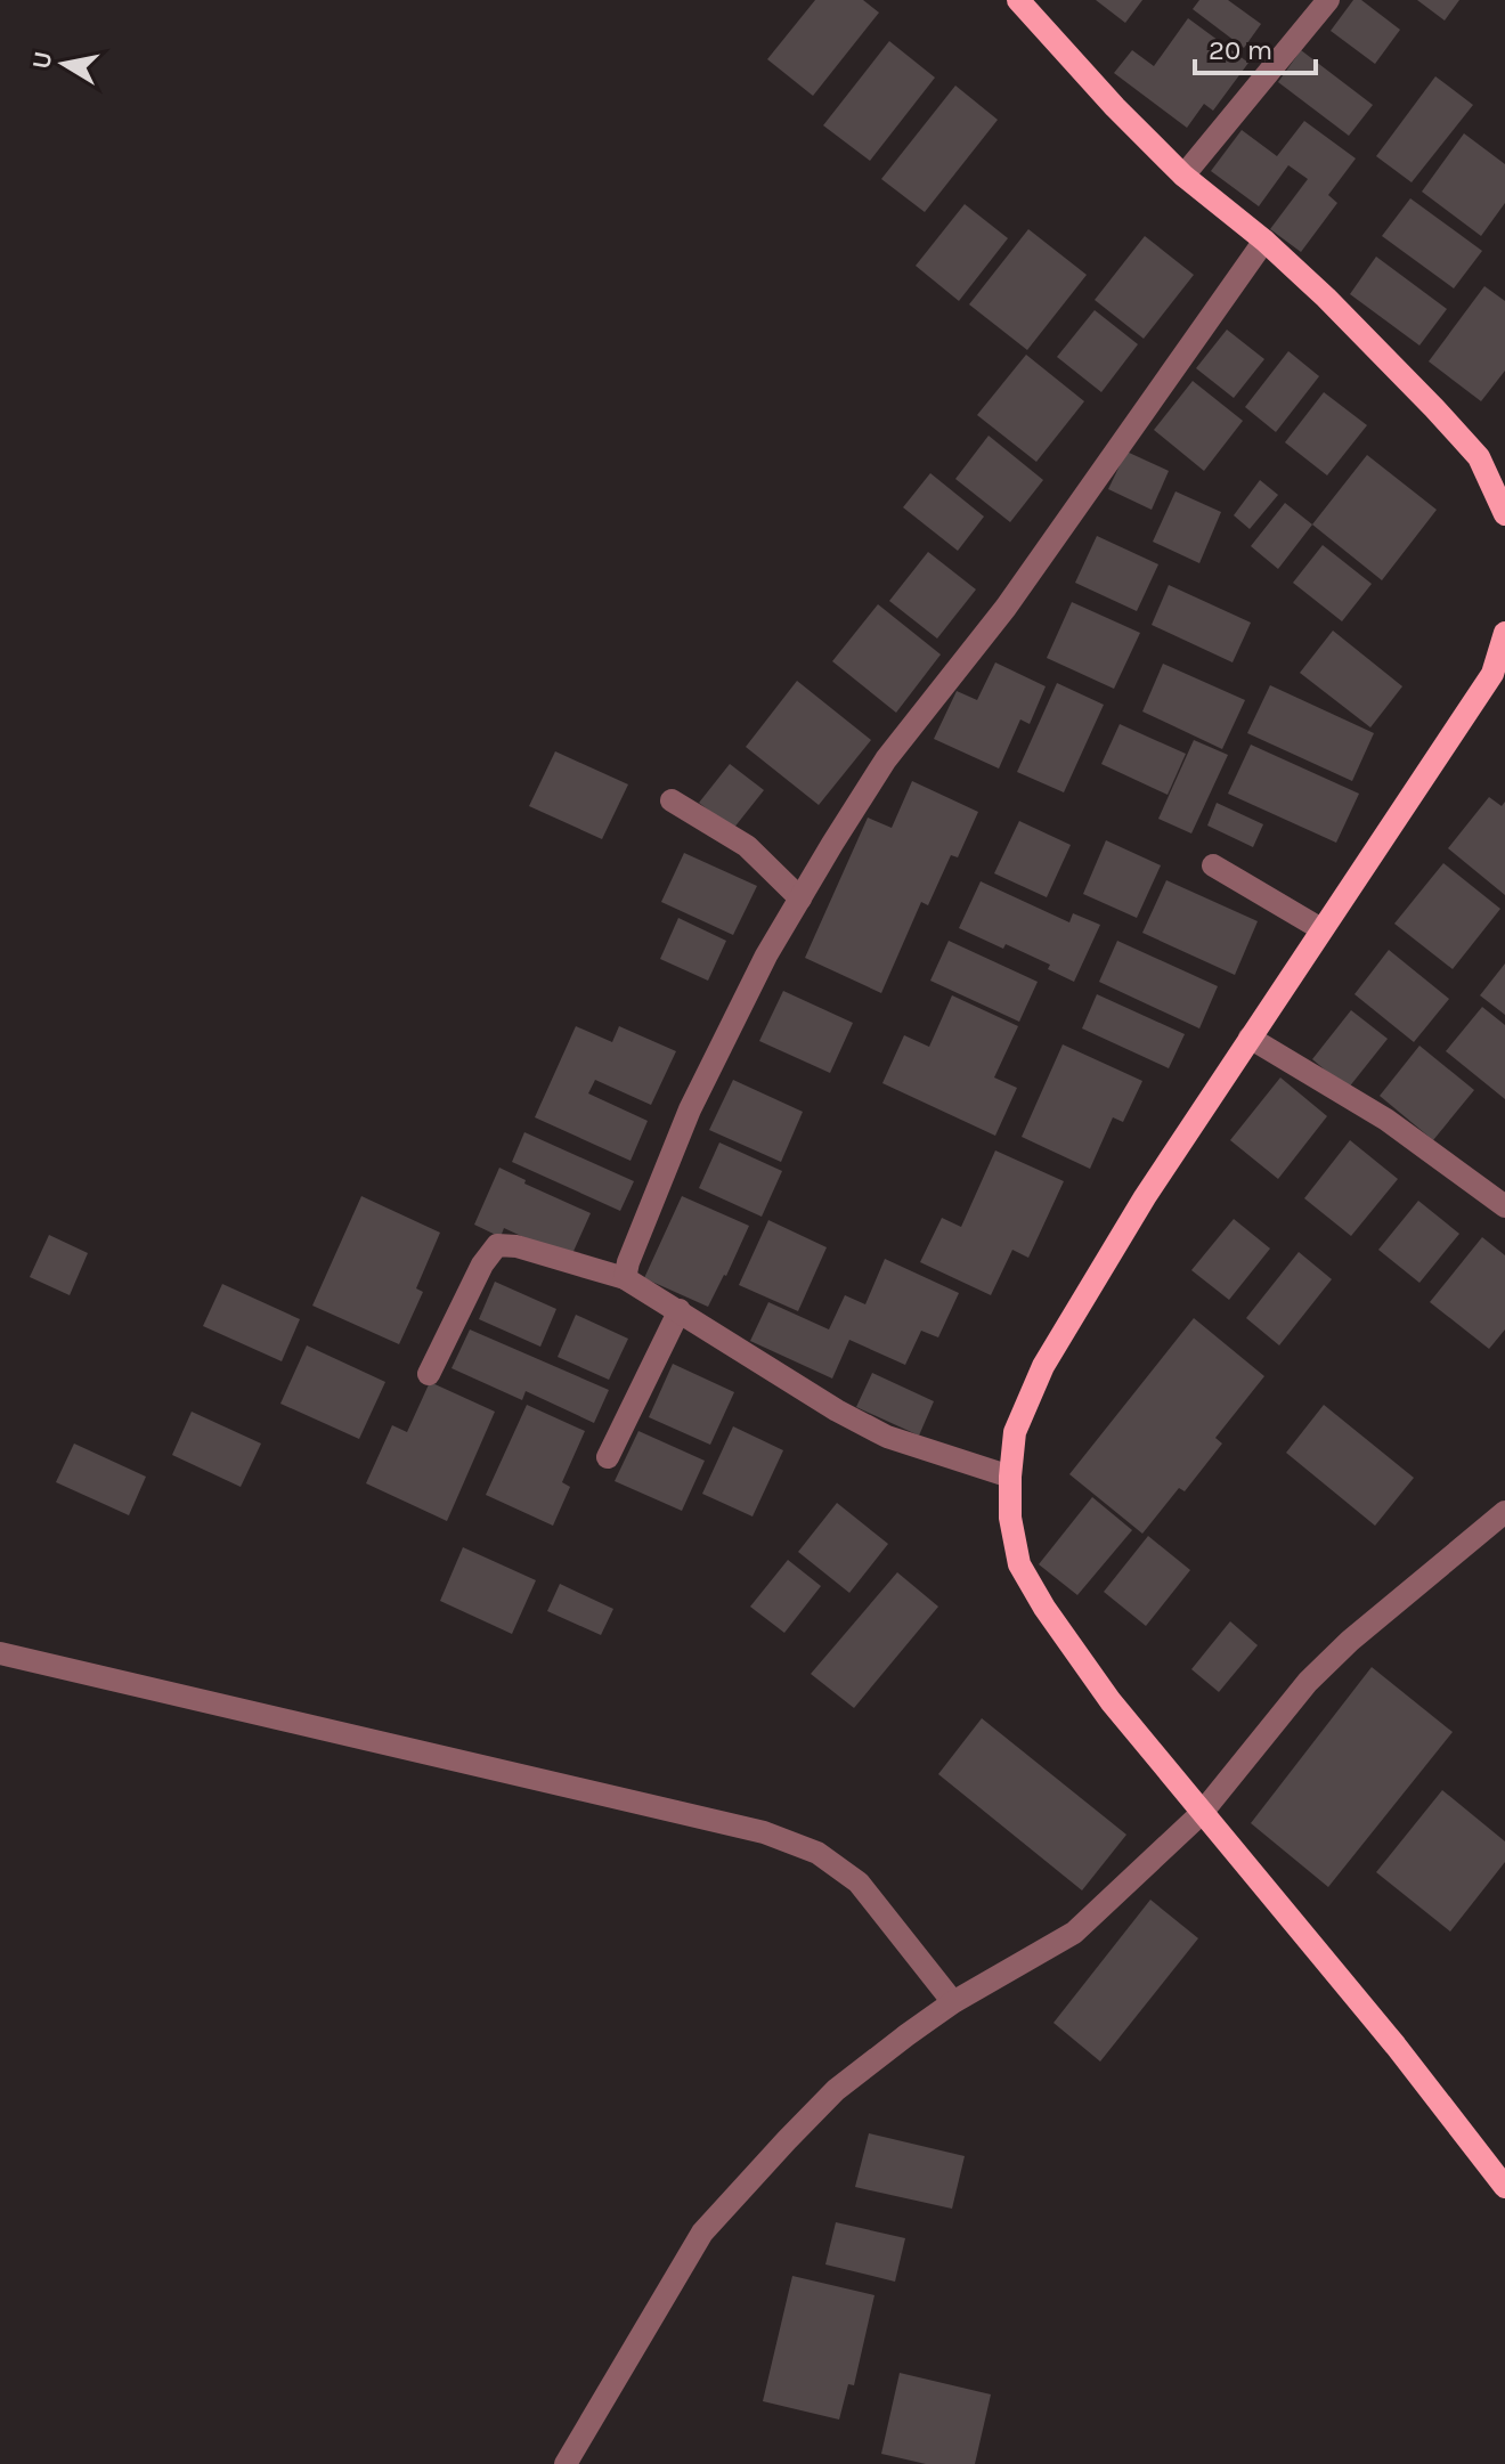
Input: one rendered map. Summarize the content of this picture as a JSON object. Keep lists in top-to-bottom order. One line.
{"scale_bar":"20 m","north":"left"}
